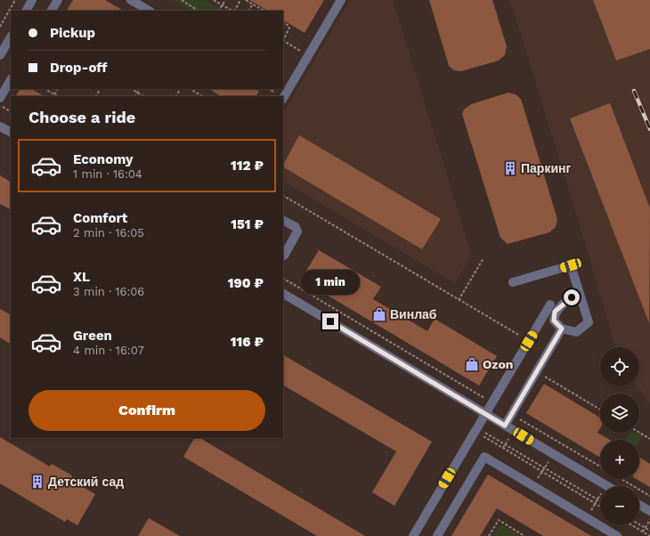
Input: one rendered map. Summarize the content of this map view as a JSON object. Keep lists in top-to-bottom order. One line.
{"places":{"building":["Паркинг","Детский сад"],"shop":["Винлаб","Ozon"]},"page":{"banner":["Pickup","Drop-off"],"heading":"Choose a ride","list":[{"name":"Economy","note":"1 min · 16:04","value":"112 ₽"},{"name":"Comfort","note":"2 min · 16:05","value":"151 ₽"},{"name":"XL","note":"3 min · 16:06","value":"190 ₽"},{"name":"Green","note":"4 min · 16:07","value":"116 ₽"}],"bubble":"1 min","map_buttons":["+","−"],"buttons":"Confirm"}}
